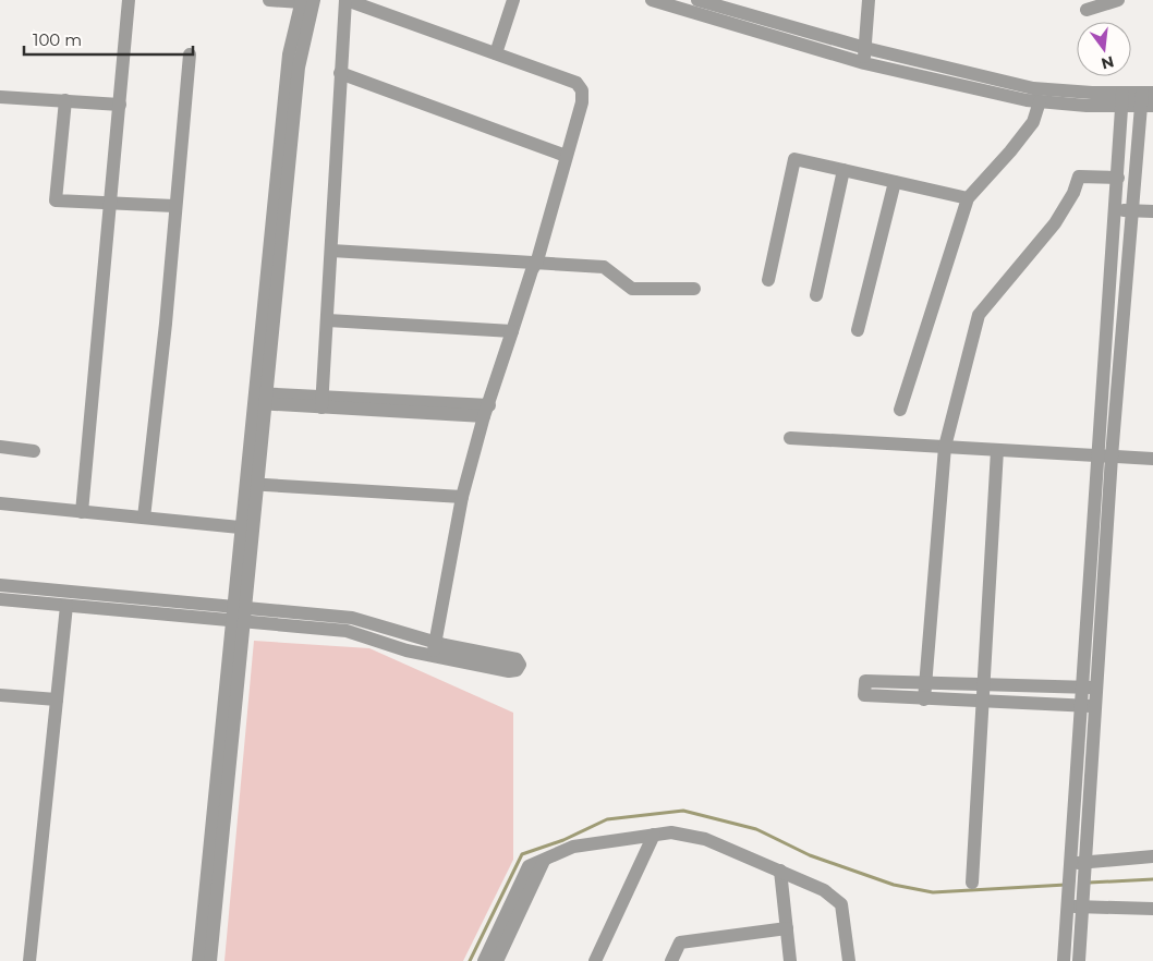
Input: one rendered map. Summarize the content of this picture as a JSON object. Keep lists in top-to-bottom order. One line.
{"scale_bar":"100 m","north":"bottom"}
